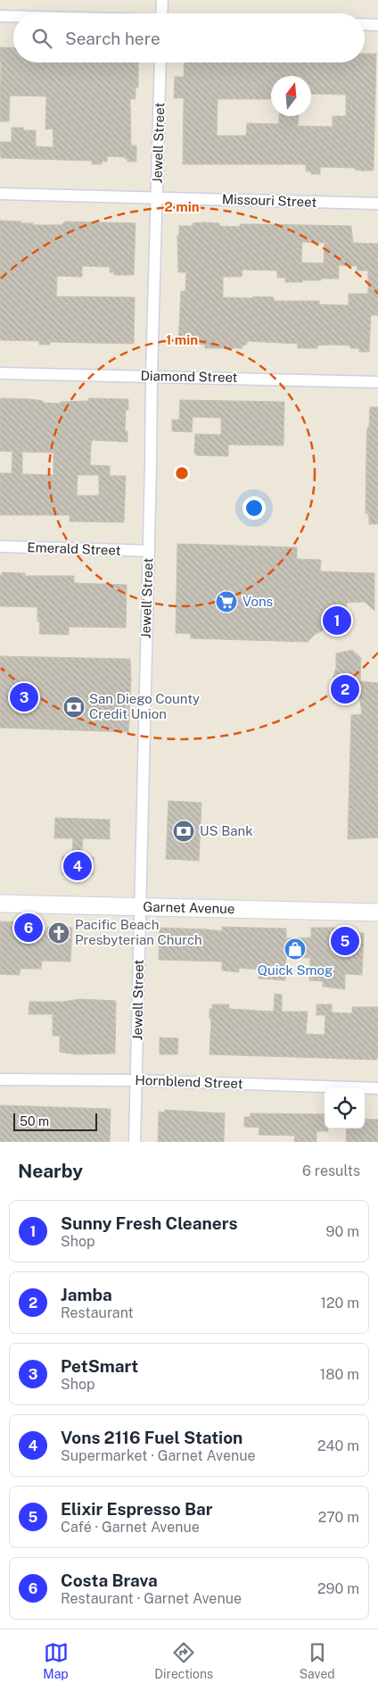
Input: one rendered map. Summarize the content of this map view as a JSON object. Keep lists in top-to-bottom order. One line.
{"streets":{"main road":["Garnet Avenue"],"street":["Jewell Street","Missouri Street","Diamond Street","Emerald Street","Hornblend Street"]},"crossings":[["Jewell Street","Missouri Street"],["Jewell Street","Diamond Street"],["Jewell Street","Emerald Street"],["Jewell Street","Garnet Avenue"],["Jewell Street","Hornblend Street"]],"places":{"supermarket":["Vons"],"bank":["San Diego County Credit Union","US Bank"],"church":["Pacific Beach Presbyterian Church"],"shop":["Quick Smog"]},"scale_bar":"50 m","north":"top","page":{"search":"Search here","pins":["1","2","3","4","6","5"],"scale":"50 m","heading":["Nearby","6 results"],"list":[{"mark":"1","name":"Sunny Fresh Cleaners","note":"Shop","value":"90 m"},{"mark":"2","name":"Jamba","note":"Restaurant","value":"120 m"},{"mark":"3","name":"PetSmart","note":"Shop","value":"180 m"},{"mark":"4","name":"Vons 2116 Fuel Station","note":"Supermarket · Garnet Avenue","value":"240 m"},{"mark":"5","name":"Elixir Espresso Bar","note":"Café · Garnet Avenue","value":"270 m"},{"mark":"6","name":"Costa Brava","note":"Restaurant · Garnet Avenue","value":"290 m"}],"nav":["Map","Directions","Saved"]},"rings":["2 min","1 min"]}
